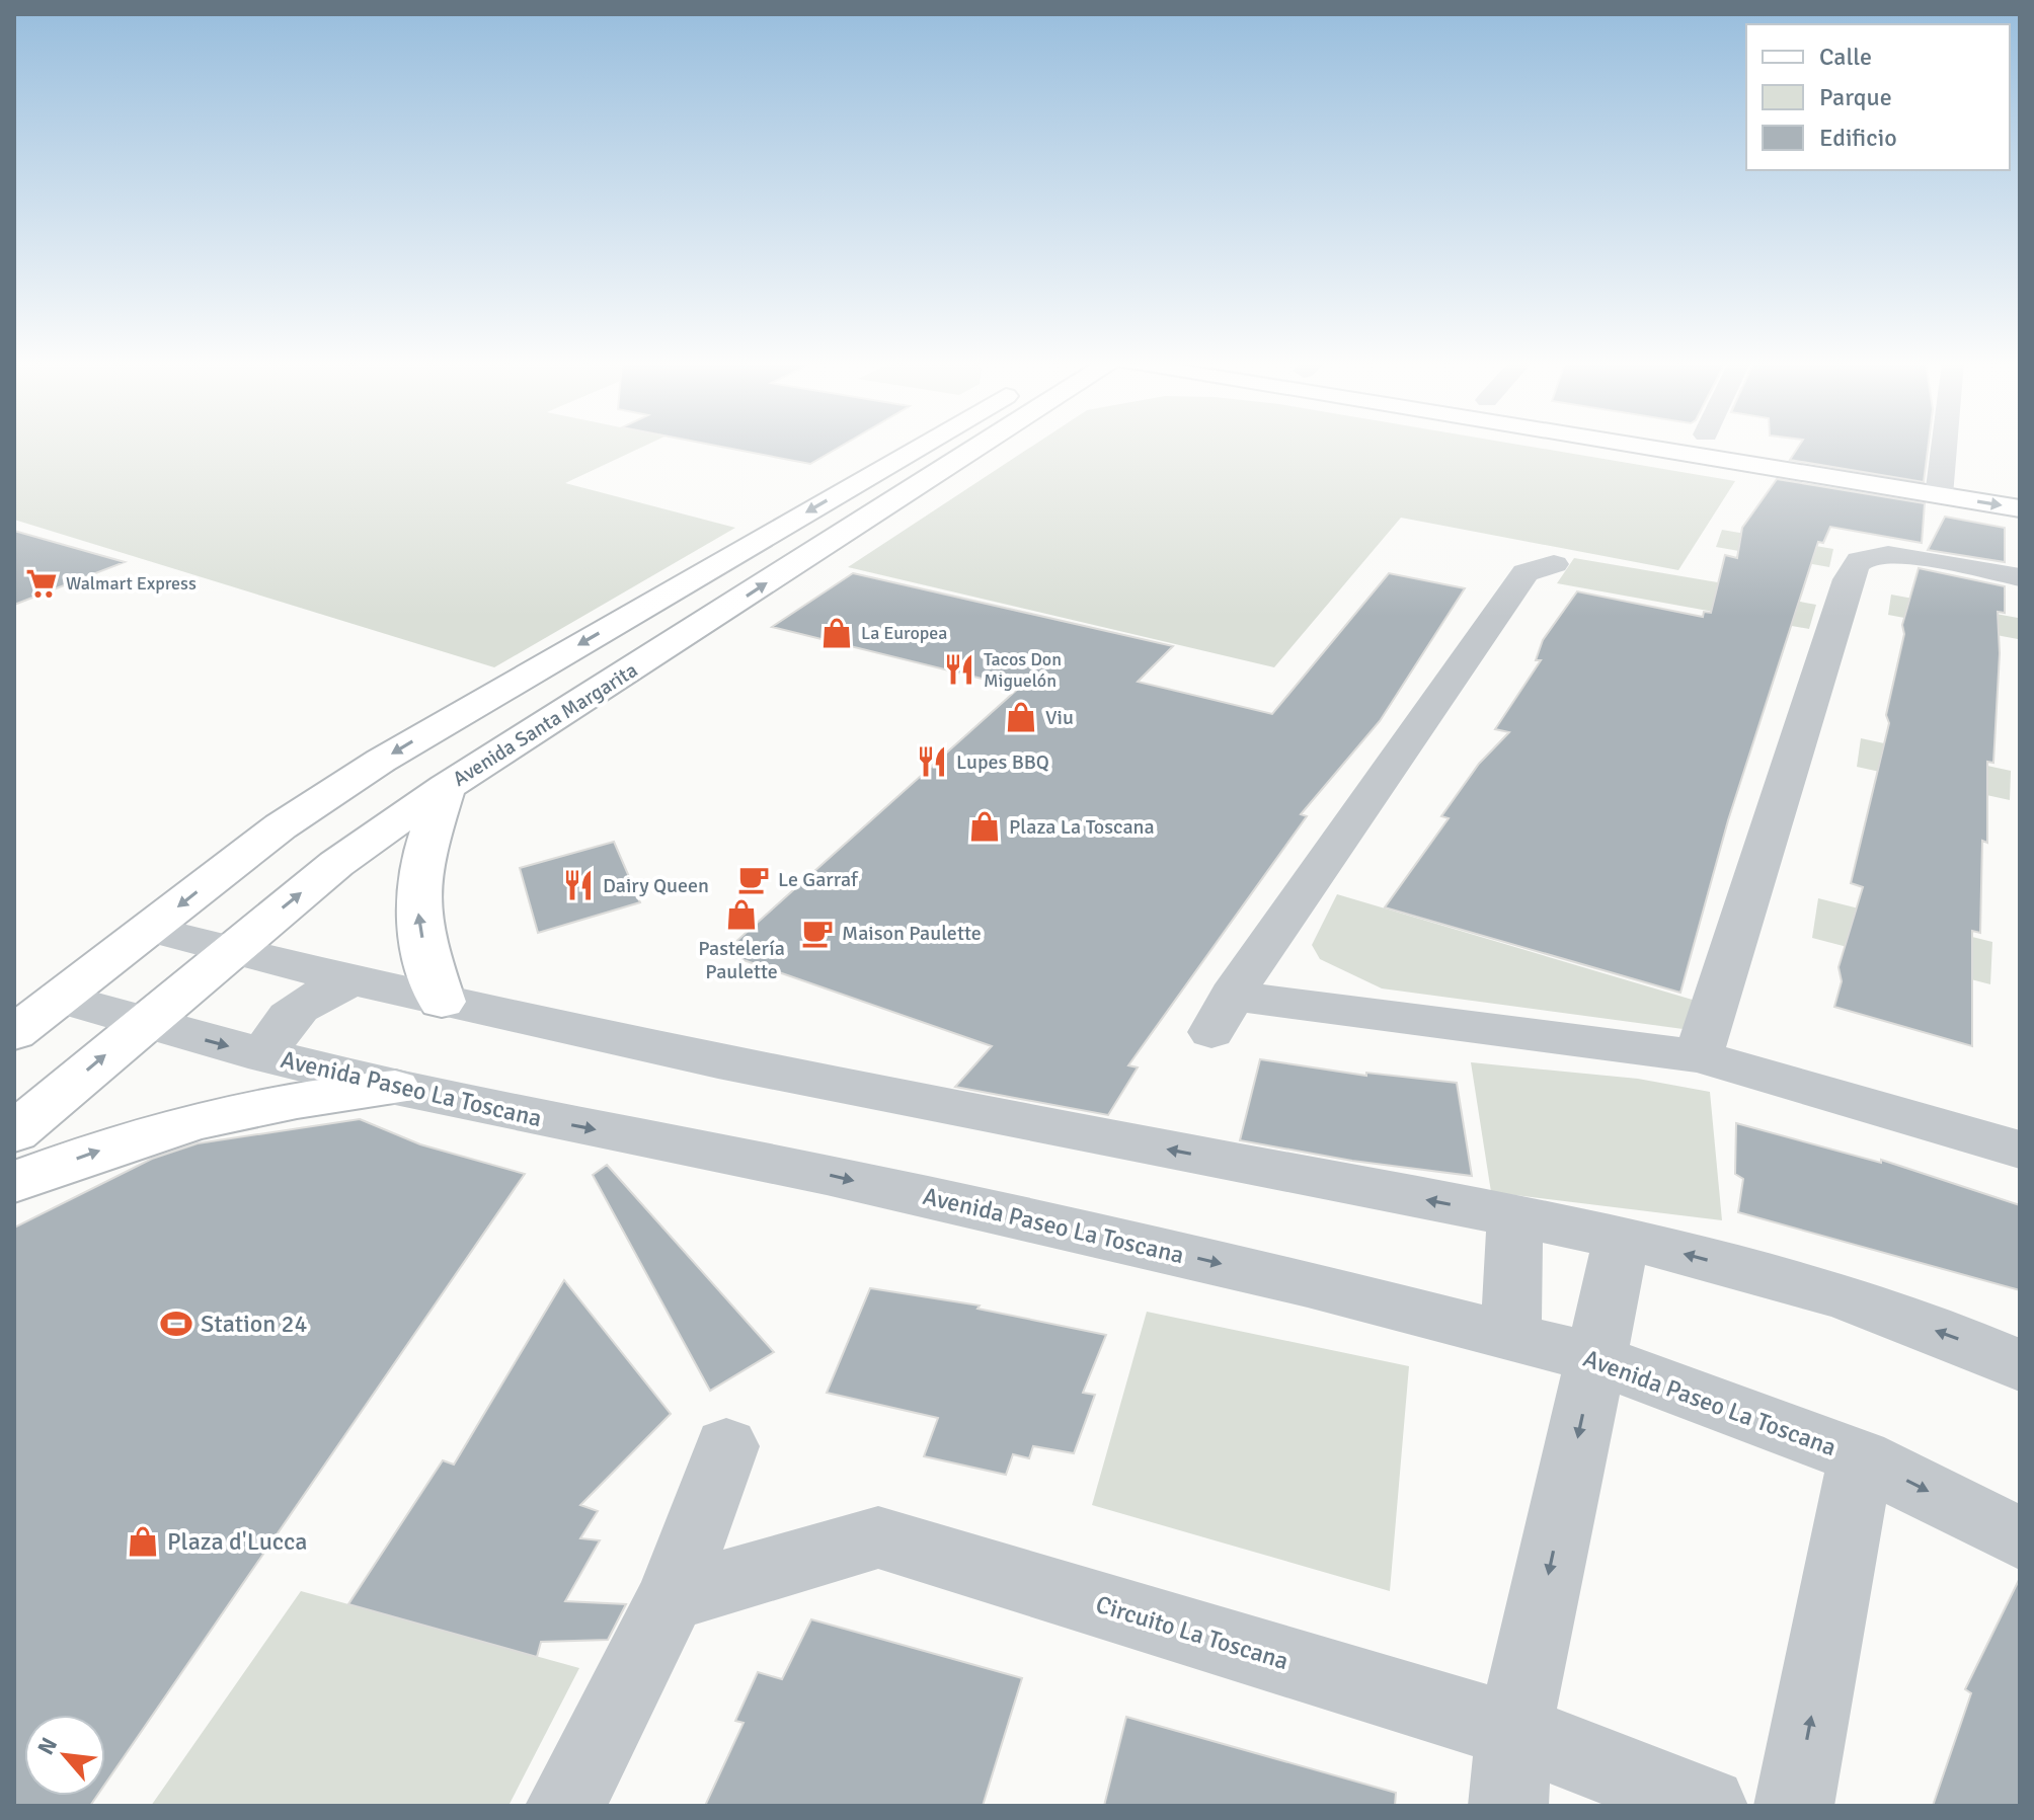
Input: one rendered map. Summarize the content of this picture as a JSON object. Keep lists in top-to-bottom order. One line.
{"streets":{"main road":["Avenida Santa Margarita"],"street":["Avenida Paseo La Toscana","Circuito La Toscana"]},"crossings":[["Avenida Santa Margarita","Avenida Paseo La Toscana"]],"places":{"supermarket":["Walmart Express"],"shop":["La Europea","Viu","Plaza La Toscana","Pastelería Paulette","Plaza d'Lucca"],"restaurant":["Tacos Don Miguelón","Lupes BBQ","Dairy Queen"],"cafe":["Le Garraf","Maison Paulette"],"sports":["Station 24"]},"legend":["Calle","Parque","Edificio"],"north":"top left"}
